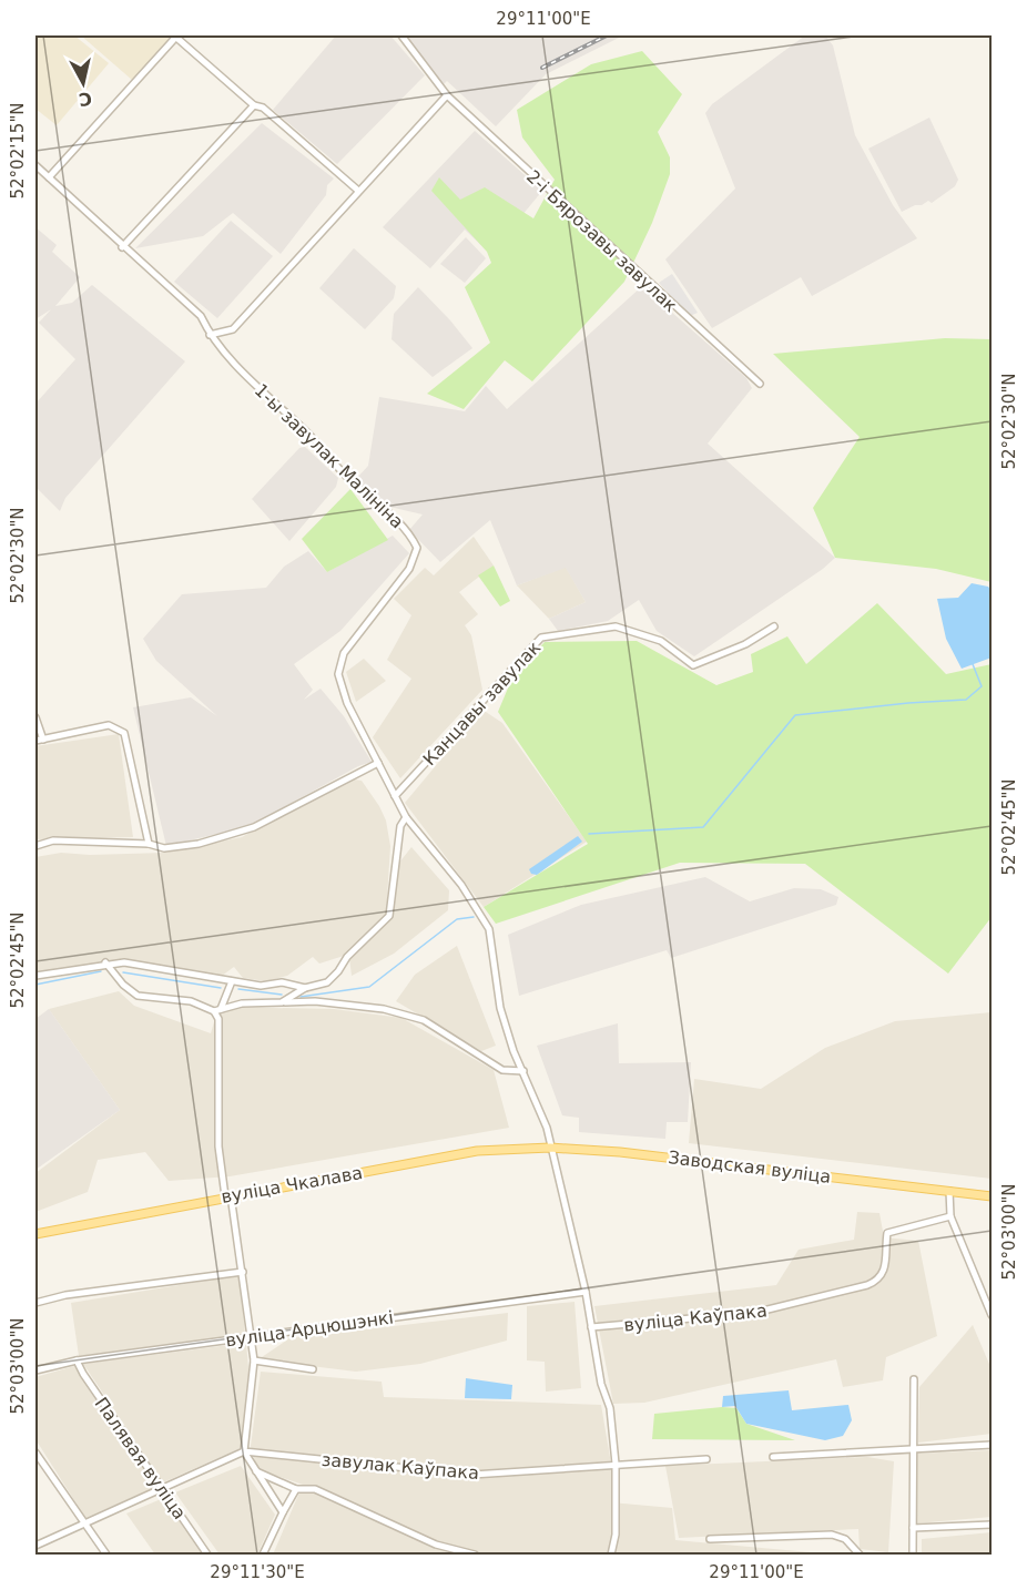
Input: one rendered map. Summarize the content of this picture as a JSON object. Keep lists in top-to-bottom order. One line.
{"streets":{"main road":["Заводская вуліца","вуліца Чкалава"],"street":["2-і Бярозавы завулак","1-ы завулак Малініна","Канцавы завулак","вуліца Каўпака","вуліца Арцюшэнкі","Палявая вуліца","завулак Каўпака"]},"crossings":[["1-ы завулак Малініна","Канцавы завулак"],["Заводская вуліца","вуліца Чкалава"],["вуліца Арцюшэнкі","Палявая вуліца"]],"north":"bottom","coordinates":["29°11'00\"E","52°02'15\"N","52°02'30\"N","52°02'45\"N","52°03'00\"N","29°11'30\"E"]}
